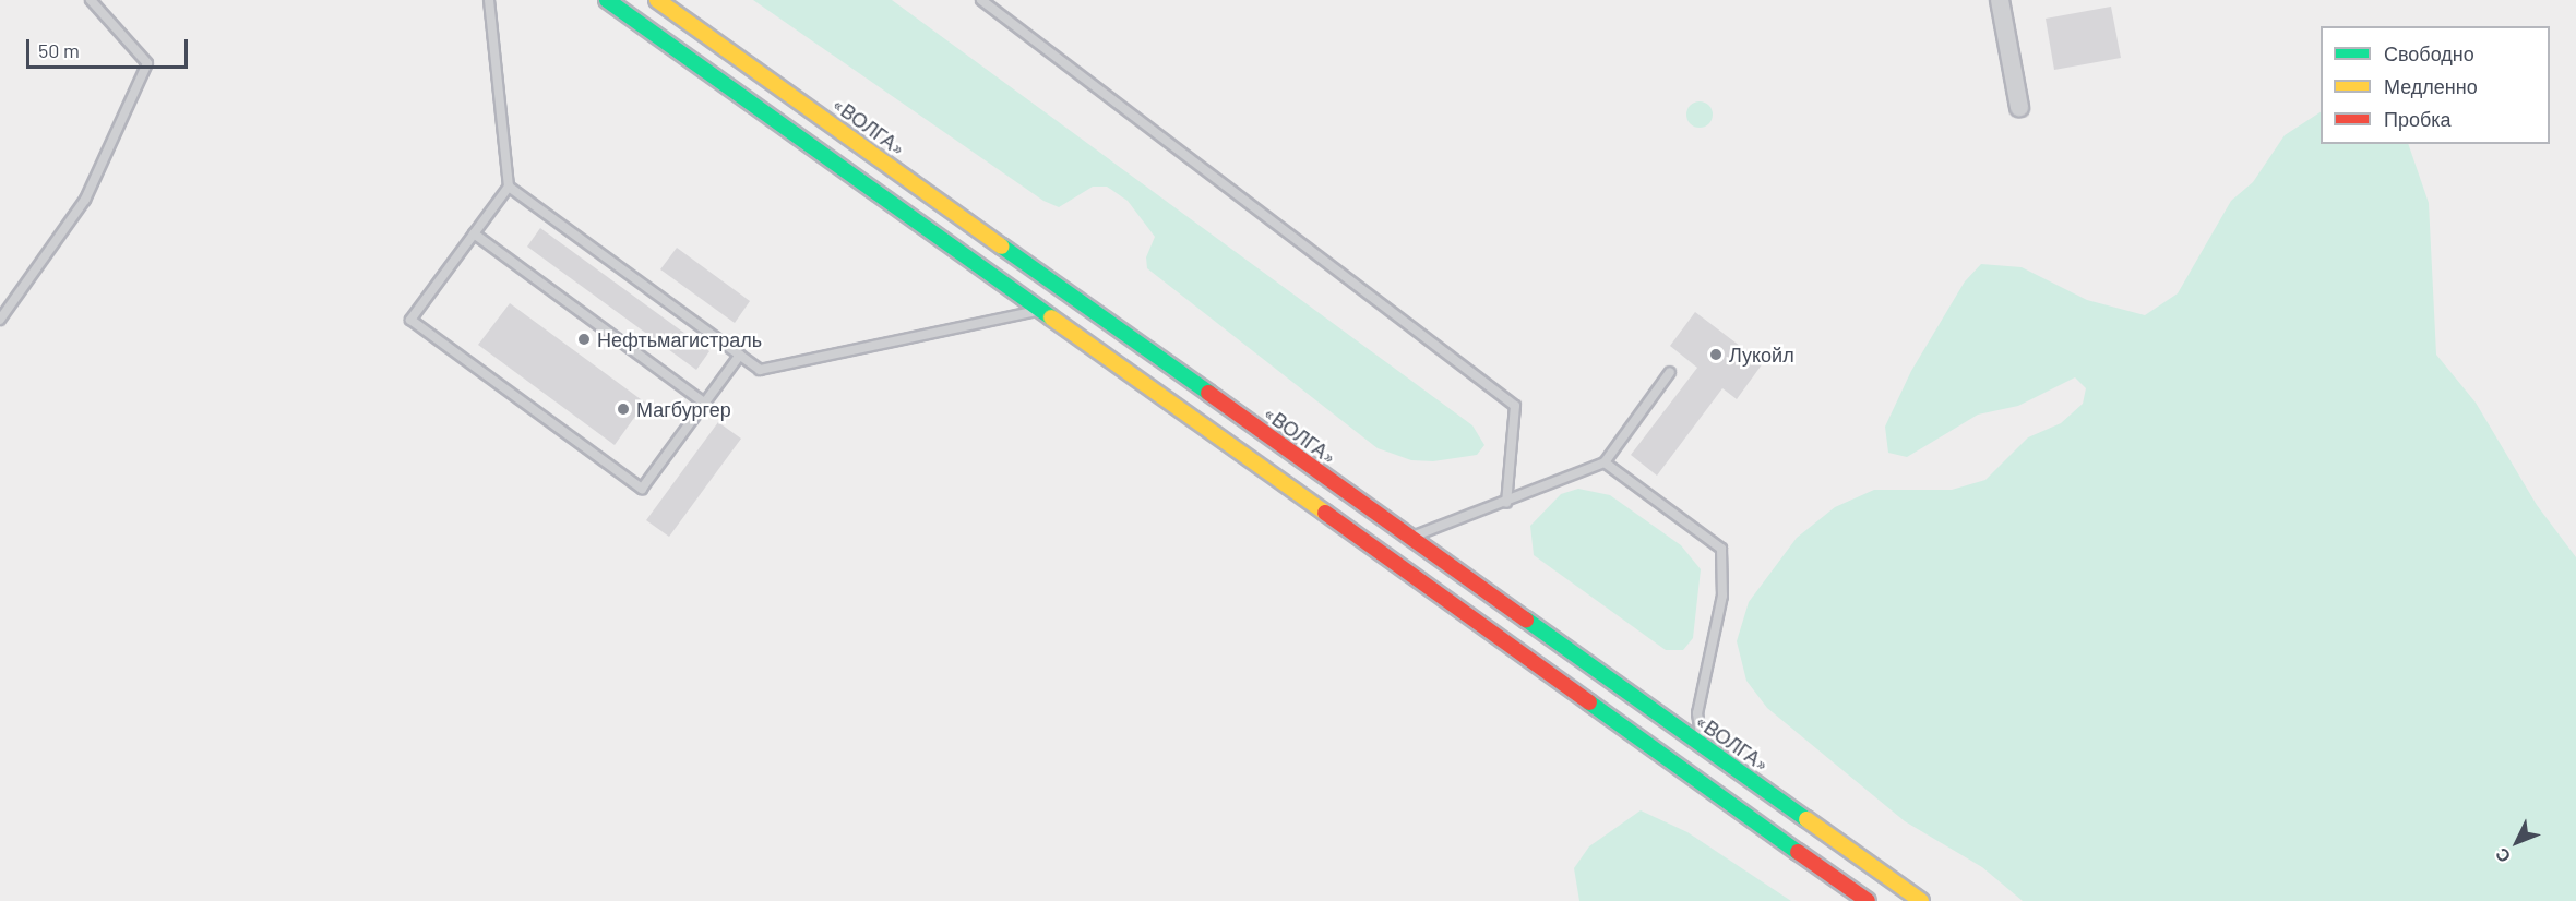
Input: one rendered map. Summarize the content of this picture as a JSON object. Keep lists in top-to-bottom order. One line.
{"streets":{"highway":["«ВОЛГА»"]},"places":["Нефтьмагистраль","Лукойл","Магбургер"],"legend":["Свободно","Медленно","Пробка"],"scale_bar":"50 m","north":"bottom left"}
